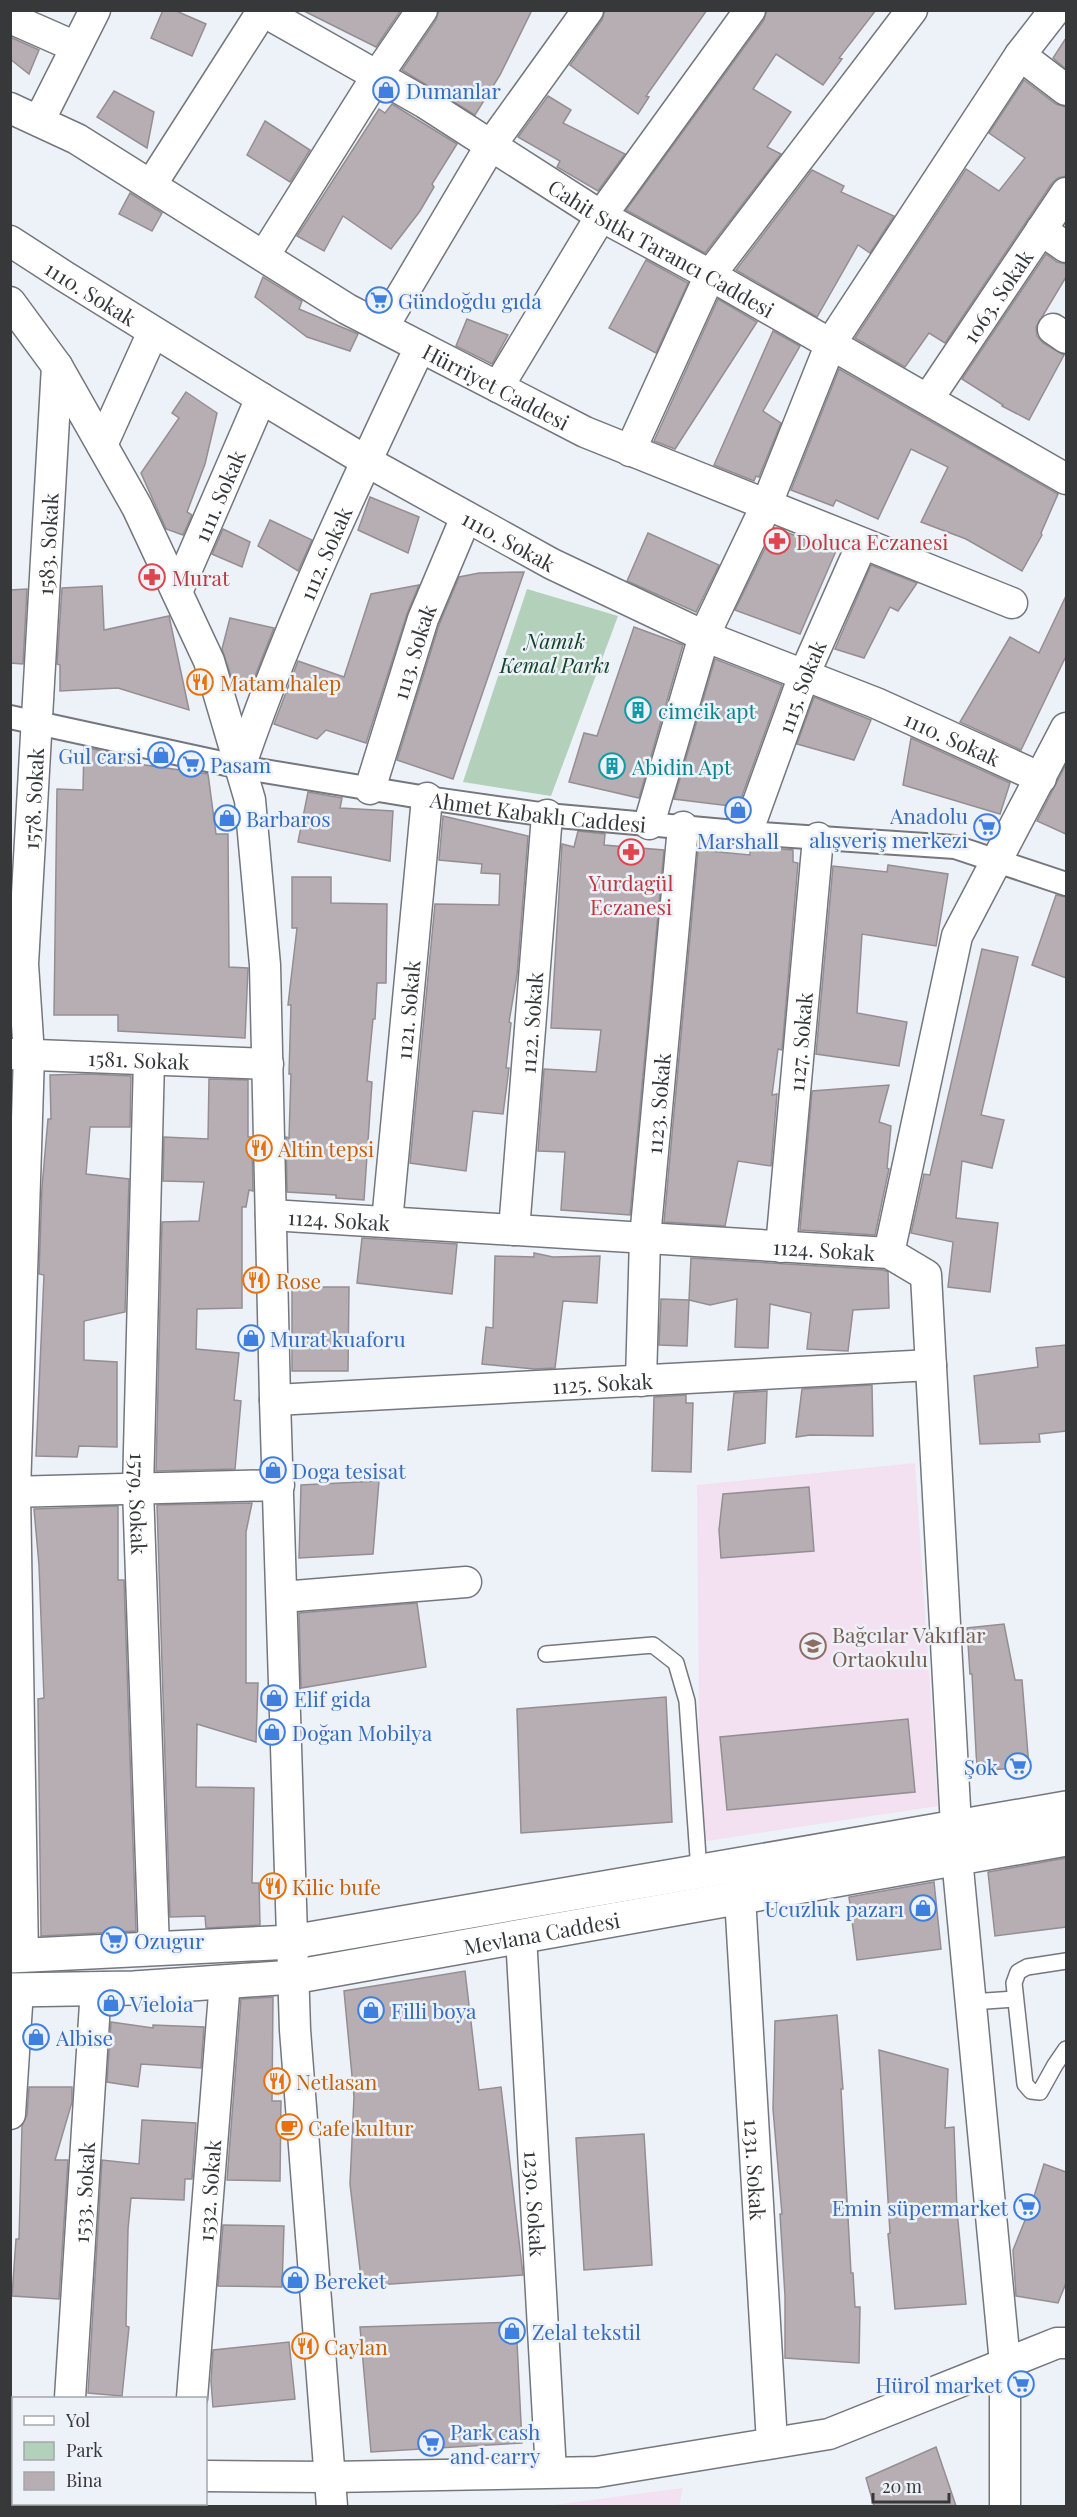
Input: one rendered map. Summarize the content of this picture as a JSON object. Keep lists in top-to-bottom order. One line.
{"streets":{"main road":["Mevlana Caddesi"],"street":["Cahit Sıtkı Tarancı Caddesi","1110. Sokak","1063. Sokak","Hürriyet Caddesi","1111. Sokak","1583. Sokak","1112. Sokak","1113. Sokak","1115. Sokak","1578. Sokak","Ahmet Kabaklı Caddesi","1121. Sokak","1122. Sokak","1127. Sokak","1581. Sokak","1123. Sokak","1124. Sokak","1125. Sokak","1579. Sokak","1231. Sokak","1532. Sokak","1533. Sokak","1230. Sokak"]},"crossings":[["Cahit Sıtkı Tarancı Caddesi","1063. Sokak"],["1110. Sokak","1111. Sokak"],["1110. Sokak","1112. Sokak"],["1110. Sokak","1113. Sokak"],["1110. Sokak","1115. Sokak"],["Hürriyet Caddesi","1112. Sokak"],["Hürriyet Caddesi","1115. Sokak"],["1583. Sokak","1578. Sokak"],["1583. Sokak","Ahmet Kabaklı Caddesi"],["1112. Sokak","Ahmet Kabaklı Caddesi"],["1113. Sokak","Ahmet Kabaklı Caddesi"],["1115. Sokak","Ahmet Kabaklı Caddesi"],["1578. Sokak","Ahmet Kabaklı Caddesi"],["1578. Sokak","1581. Sokak"],["1578. Sokak","Mevlana Caddesi"],["Ahmet Kabaklı Caddesi","1121. Sokak"],["Ahmet Kabaklı Caddesi","1122. Sokak"],["Ahmet Kabaklı Caddesi","1127. Sokak"],["Ahmet Kabaklı Caddesi","1123. Sokak"],["1121. Sokak","1124. Sokak"],["1122. Sokak","1124. Sokak"],["1127. Sokak","1124. Sokak"],["1581. Sokak","1579. Sokak"],["1123. Sokak","1124. Sokak"],["1123. Sokak","1125. Sokak"],["1124. Sokak","1125. Sokak"],["1124. Sokak","Mevlana Caddesi"],["1579. Sokak","Mevlana Caddesi"],["Mevlana Caddesi","1231. Sokak"],["Mevlana Caddesi","1532. Sokak"],["Mevlana Caddesi","1533. Sokak"],["Mevlana Caddesi","1230. Sokak"]],"parks":["Namık Kemal Parkı"],"places":{"shop":["Dumanlar","Gul carsi","Marshall","Barbaros","Murat kuaforu","Doga tesisat","Elif gida","Doğan Mobilya","Ucuzluk pazarı","Vieloia","Filli boya","Albise","Bereket","Zelal tekstil"],"supermarket":["Gündoğdu gıda","Pasam","Anadolu alışveriş merkezi","Şok","Ozugur","Emin süpermarket","Hürol market","Park cash and carry"],"pharmacy":["Doluca Eczanesi","Murat","Yurdagül Eczanesi"],"restaurant":["Matam halep","Altin tepsi","Rose","Kilic bufe","Netlasan","Caylan"],"building":["cimcik apt","Abidin Apt"],"school or university":["Bağcılar Vakıflar Ortaokulu"],"cafe":["Cafe kultur"]},"legend":["Yol","Park","Bina"],"scale_bar":"20 m"}
